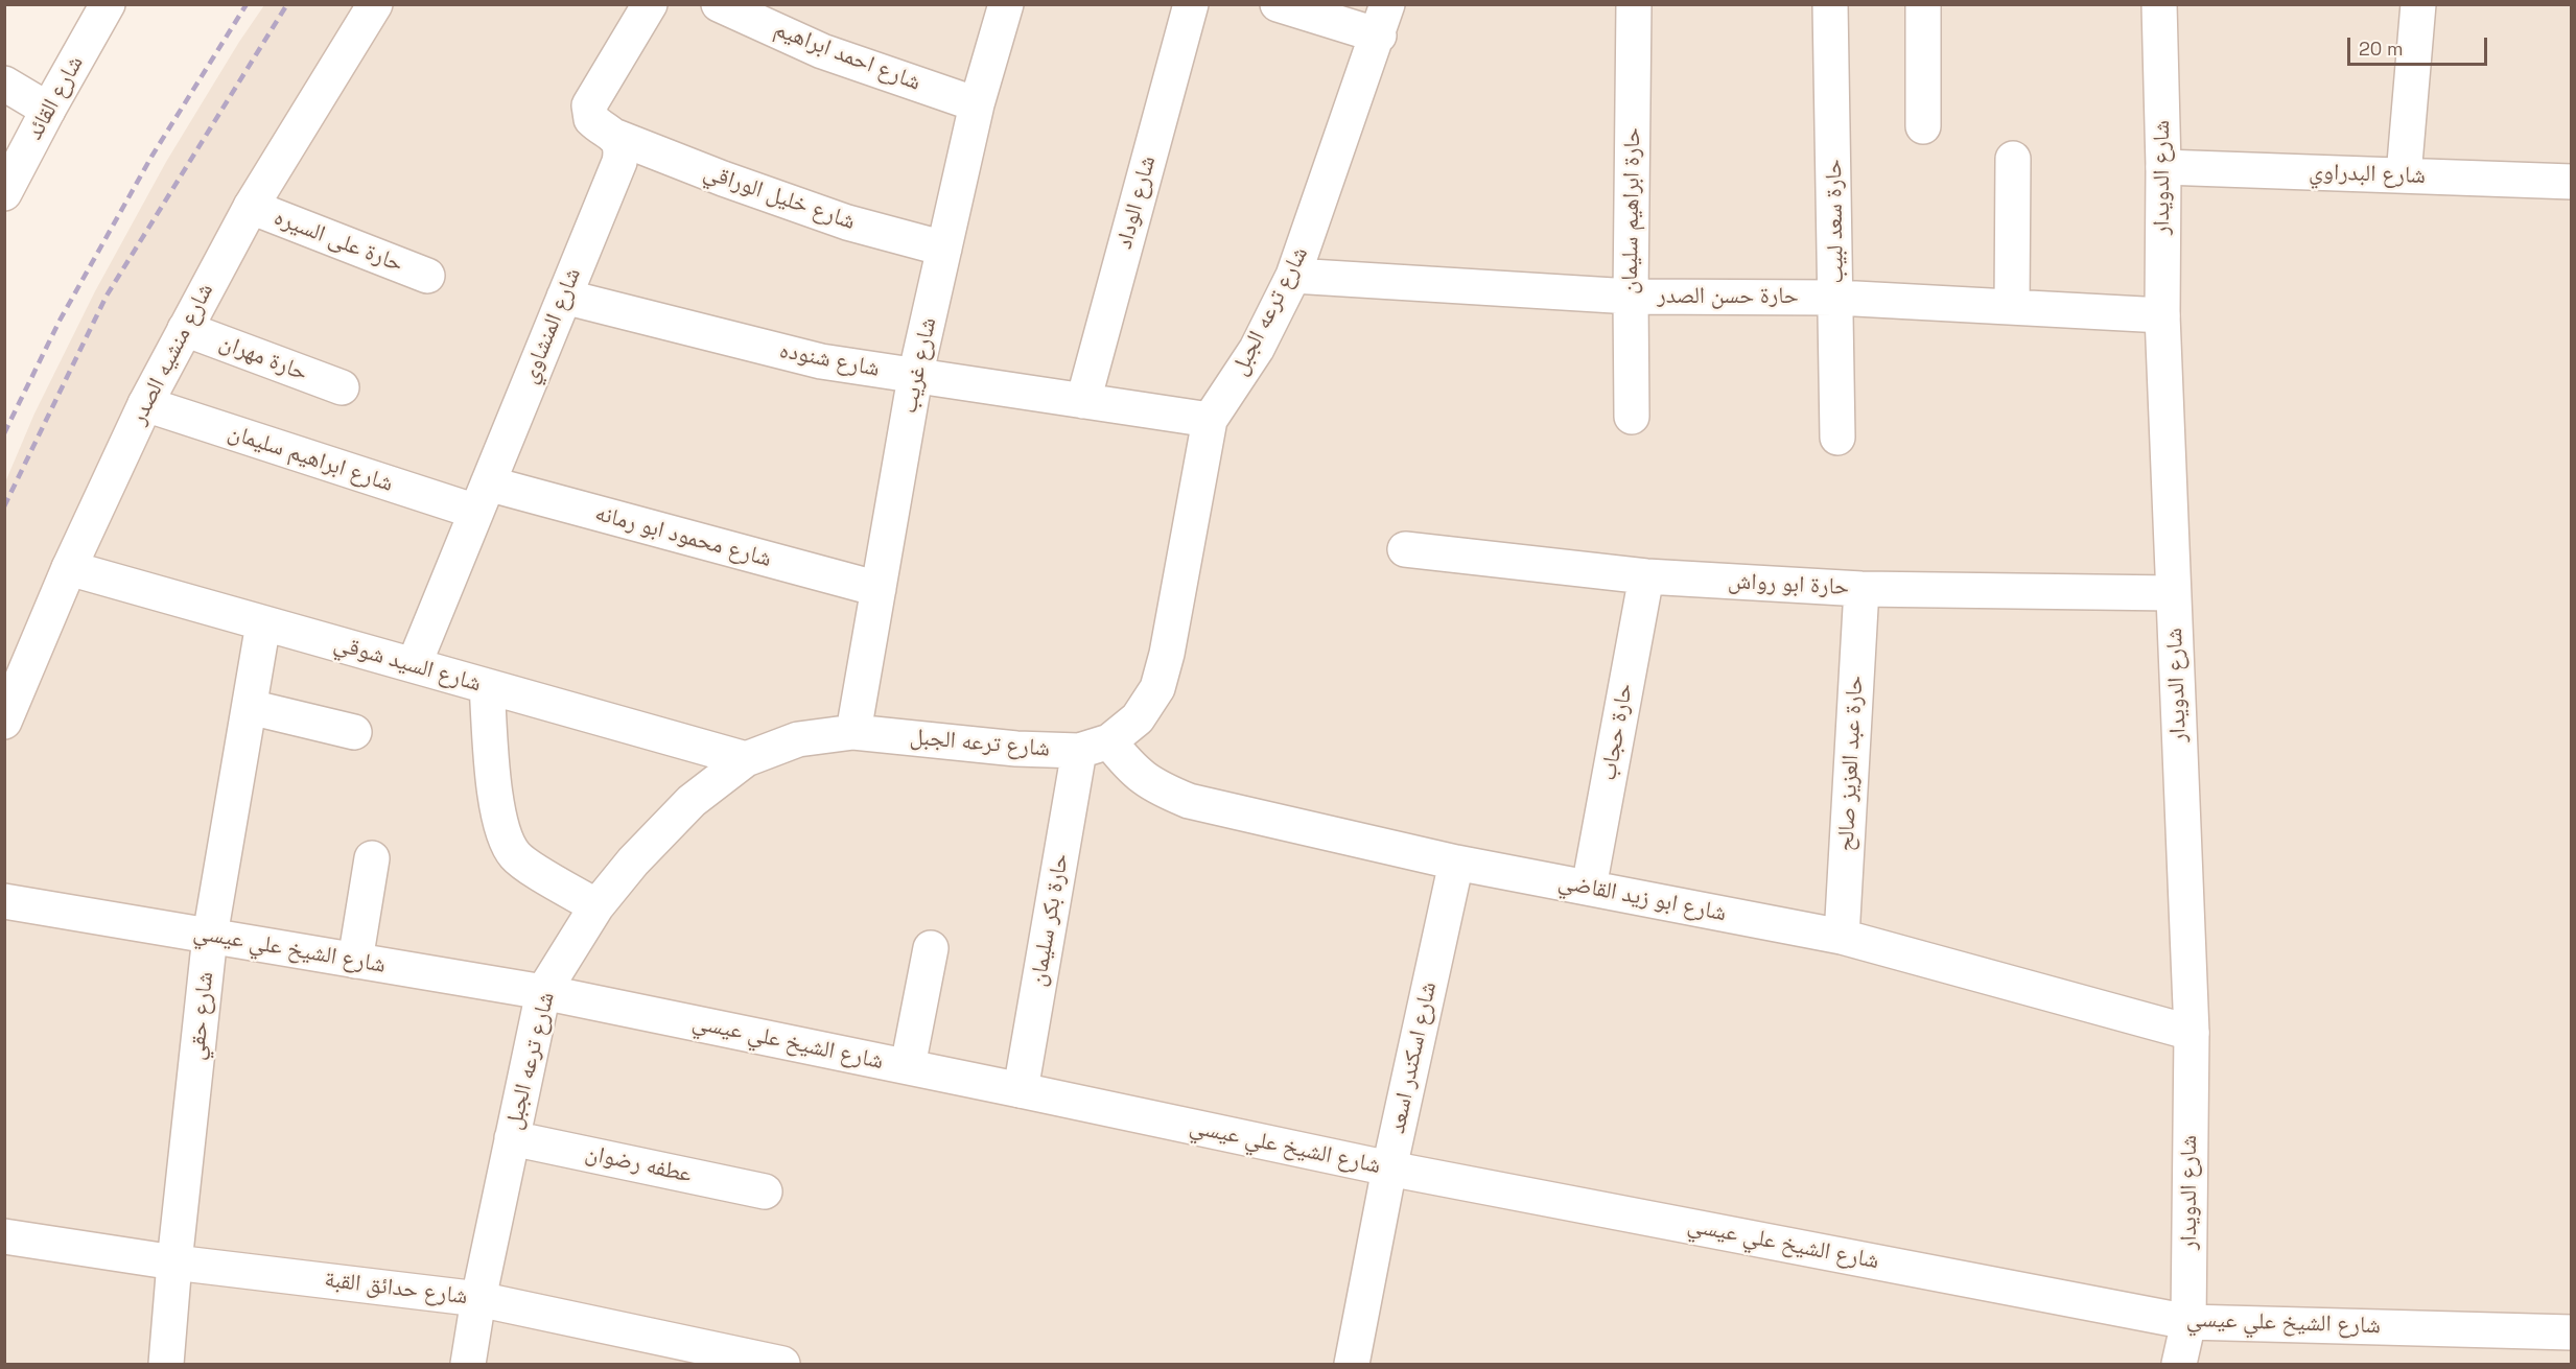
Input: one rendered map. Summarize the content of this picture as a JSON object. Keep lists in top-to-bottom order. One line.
{"streets":{"street":["شارع احمد ابراهيم","شارع القائد","شارع البدراوي","شارع الدويدار","شارع خليل الوراقي","شارع الوداد","حارة ابراهيم سليمان","حارة سعد لبيب","حارة على السيره","حارة حسن الصدر","شارع ترعه الجبل","شارع المنشاوي","شارع منشيه الصدر","حارة مهران","شارع شنوده","شارع غريب","شارع ابراهيم سليمان","شارع محمود ابو رمانه","حارة ابو رواش","شارع السيد شوقي","حارة حجاب","حارة عبد العزيز صالح","شارع ابو زيد القاضي","حارة بكر سليمان","شارع الشيخ علي عيسي","شارع حقي","شارع اسكندر اسعد","عطفه رضوان","شارع حدائق القبة"]},"crossings":[["شارع احمد ابراهيم","شارع غريب"],["شارع البدراوي","شارع الدويدار"],["شارع الدويدار","حارة حسن الصدر"],["شارع الدويدار","حارة ابو رواش"],["شارع الدويدار","شارع ابو زيد القاضي"],["شارع الدويدار","شارع الشيخ علي عيسي"],["شارع خليل الوراقي","شارع المنشاوي"],["شارع خليل الوراقي","شارع غريب"],["شارع الوداد","شارع شنوده"],["حارة ابراهيم سليمان","حارة حسن الصدر"],["حارة سعد لبيب","حارة حسن الصدر"],["حارة على السيره","شارع منشيه الصدر"],["حارة حسن الصدر","شارع ترعه الجبل"],["شارع ترعه الجبل","شارع شنوده"],["شارع ترعه الجبل","شارع غريب"],["شارع ترعه الجبل","شارع السيد شوقي"],["شارع ترعه الجبل","شارع ابو زيد القاضي"],["شارع ترعه الجبل","حارة بكر سليمان"],["شارع ترعه الجبل","شارع الشيخ علي عيسي"],["شارع ترعه الجبل","عطفه رضوان"],["شارع ترعه الجبل","شارع حدائق القبة"],["شارع المنشاوي","شارع شنوده"],["شارع المنشاوي","شارع ابراهيم سليمان"],["شارع المنشاوي","شارع محمود ابو رمانه"],["شارع المنشاوي","شارع السيد شوقي"],["شارع منشيه الصدر","حارة مهران"],["شارع منشيه الصدر","شارع ابراهيم سليمان"],["شارع منشيه الصدر","شارع السيد شوقي"],["شارع شنوده","شارع غريب"],["شارع غريب","شارع محمود ابو رمانه"],["شارع ابراهيم سليمان","شارع محمود ابو رمانه"],["حارة ابو رواش","حارة حجاب"],["حارة ابو رواش","حارة عبد العزيز صالح"],["شارع السيد شوقي","شارع حقي"],["حارة حجاب","شارع ابو زيد القاضي"],["حارة عبد العزيز صالح","شارع ابو زيد القاضي"],["شارع ابو زيد القاضي","حارة بكر سليمان"],["شارع ابو زيد القاضي","شارع اسكندر اسعد"],["حارة بكر سليمان","شارع الشيخ علي عيسي"],["شارع الشيخ علي عيسي","شارع حقي"],["شارع الشيخ علي عيسي","شارع اسكندر اسعد"],["شارع حقي","شارع حدائق القبة"]],"scale_bar":"20 m"}
